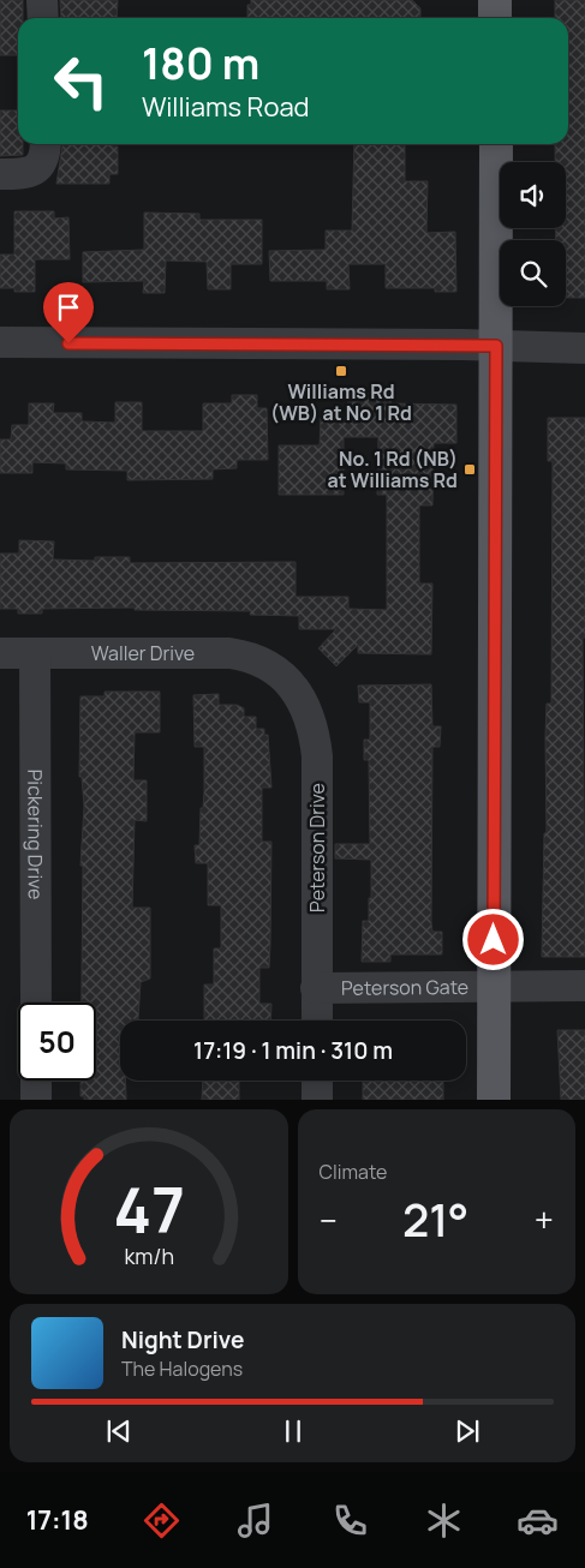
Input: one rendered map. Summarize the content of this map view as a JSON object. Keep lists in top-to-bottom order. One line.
{"streets":{"street":["Waller Drive","Pickering Drive","Peterson Drive","Peterson Gate"]},"crossings":[["Waller Drive","Pickering Drive"],["Waller Drive","Peterson Drive"],["Peterson Drive","Peterson Gate"]],"places":{"transit":["Williams Rd (WB) at No 1 Rd","No. 1 Rd (NB) at Williams Rd"]},"page":{"turn":["180 m","Williams Road"],"limit":"50","trip":"17:19 · 1 min · 310 m","tile":"Climate","heat":["−","21°","+"],"song":["Night Drive","The Halogens"],"tabs":"17:18","gauge":["47","km/h"]}}
